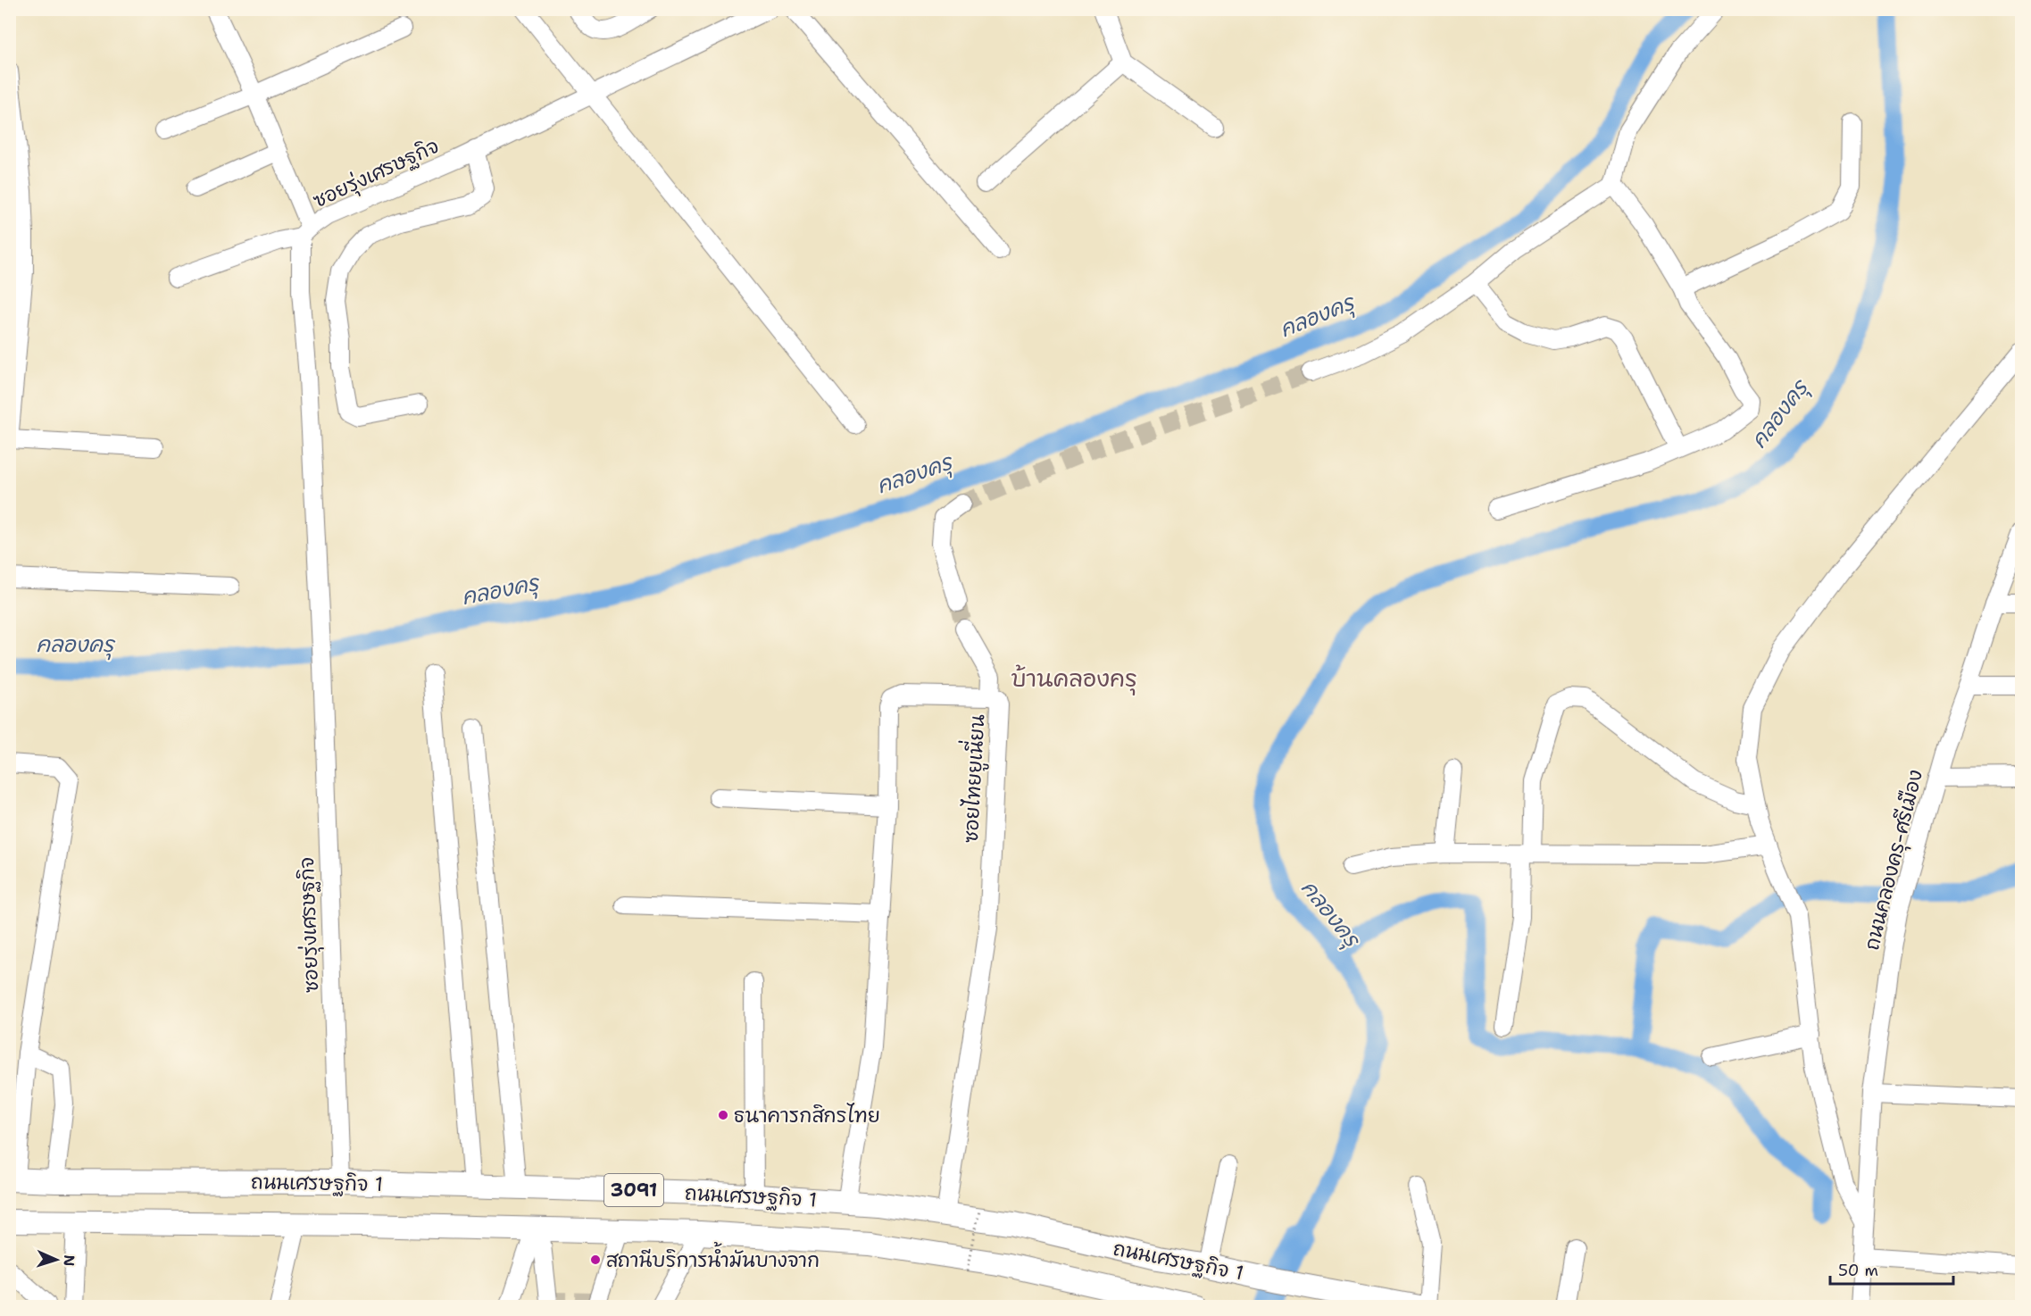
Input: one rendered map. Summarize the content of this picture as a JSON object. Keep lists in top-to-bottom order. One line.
{"streets":{"main road":["ถนนเศรษฐกิจ 1","3091"],"street":["ซอยรุ่งเศรษฐกิจ","ซอยไทยยูเนี่ยน","ถนนคลองครุ-ศรีเมือง"]},"crossings":[["ซอยรุ่งเศรษฐกิจ","ถนนเศรษฐกิจ 1"],["ซอยไทยยูเนี่ยน","ถนนเศรษฐกิจ 1"]],"districts":["บ้านคลองครุ"],"water":["คลองครุ"],"places":["ธนาคารกสิกรไทย","สถานีบริการน้ำมันบางจาก"],"scale_bar":"50 m","north":"right"}
